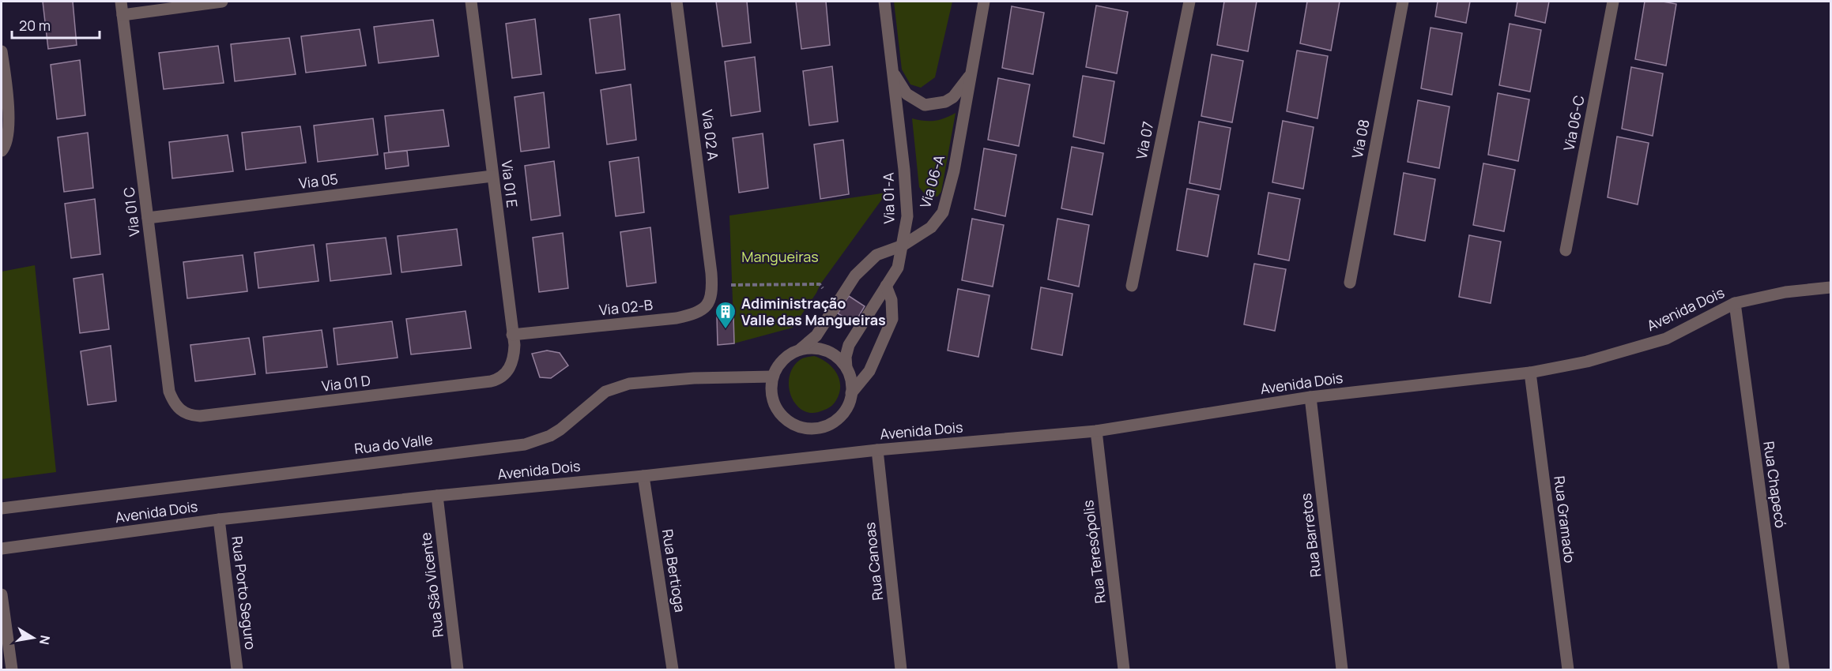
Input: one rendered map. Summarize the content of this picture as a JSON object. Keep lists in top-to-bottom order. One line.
{"streets":{"street":["Via 06-C","Via 02 A","Via 08","Via 07","Via 05","Via 06-A","Via 01 E","Via 01-A","Via 01 C","Via 02-B","Avenida Dois","Via 01 D","Rua do Valle","Rua Chapecó","Rua Gramado","Rua Barretos","Rua Teresópolis","Rua Canoas","Rua Bertioga","Rua São Vicente","Rua Porto Seguro"]},"crossings":[["Via 02 A","Via 02-B"],["Via 05","Via 01 E"],["Via 05","Via 01 C"],["Via 06-A","Via 01-A"],["Via 01 E","Via 02-B"],["Via 01 E","Via 01 D"],["Via 01 C","Via 01 D"],["Avenida Dois","Rua Chapecó"],["Avenida Dois","Rua Gramado"],["Avenida Dois","Rua Barretos"],["Avenida Dois","Rua Teresópolis"],["Avenida Dois","Rua Canoas"],["Avenida Dois","Rua Bertioga"],["Avenida Dois","Rua São Vicente"],["Avenida Dois","Rua Porto Seguro"]],"parks":["Mangueiras"],"places":{"building":["Adiministração Valle das Mangueiras"]},"scale_bar":"20 m","north":"right"}
